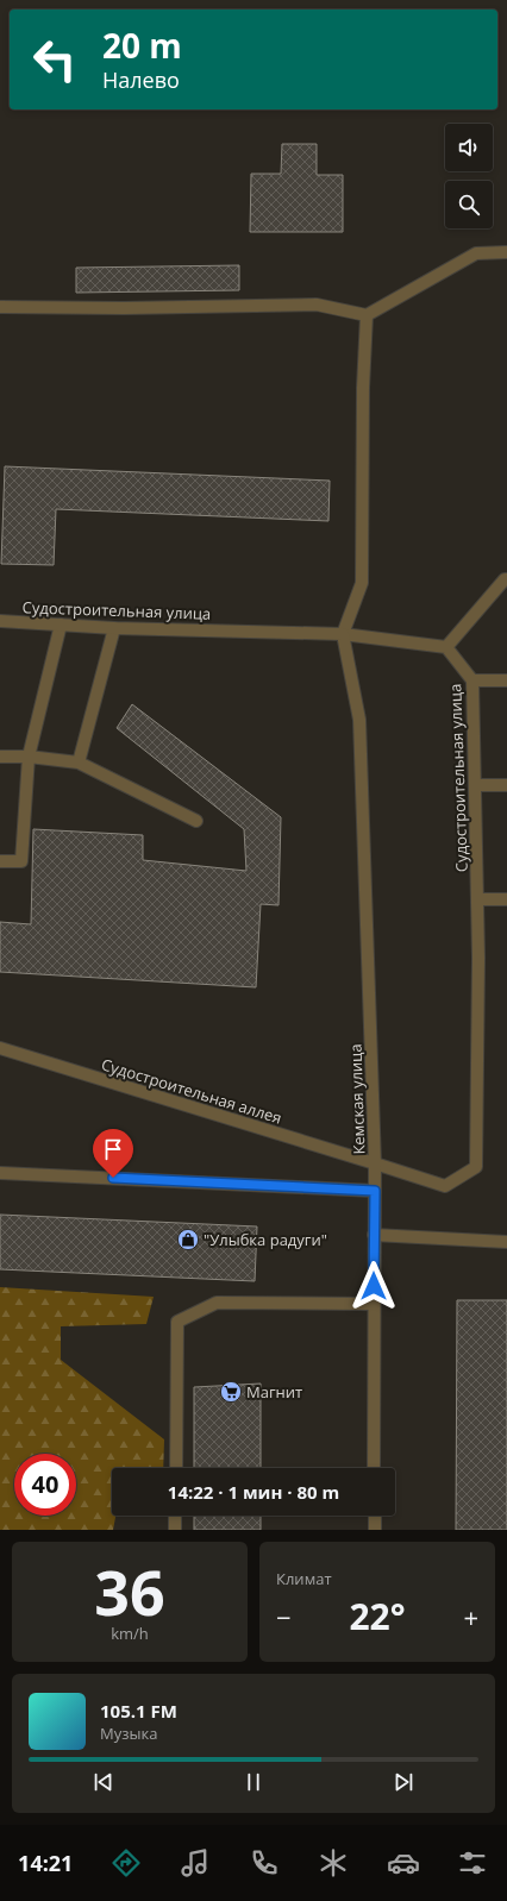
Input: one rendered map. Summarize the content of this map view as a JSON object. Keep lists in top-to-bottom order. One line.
{"streets":{"street":["Судостроительная улица","Судостроительная аллея","Кемская улица"]},"crossings":[["Судостроительная улица","Судостроительная аллея"],["Судостроительная улица","Кемская улица"],["Судостроительная аллея","Кемская улица"]],"places":{"shop":["\"Улыбка радуги\""],"supermarket":["Магнит"]},"page":{"turn":["20 m","Налево"],"limit":"40","trip":"14:22 · 1 мин · 80 m","tile":[["36","km/h"],"Климат"],"heat":["−","22°","+"],"song":["105.1 FM","Музыка"],"tabs":"14:21"}}
